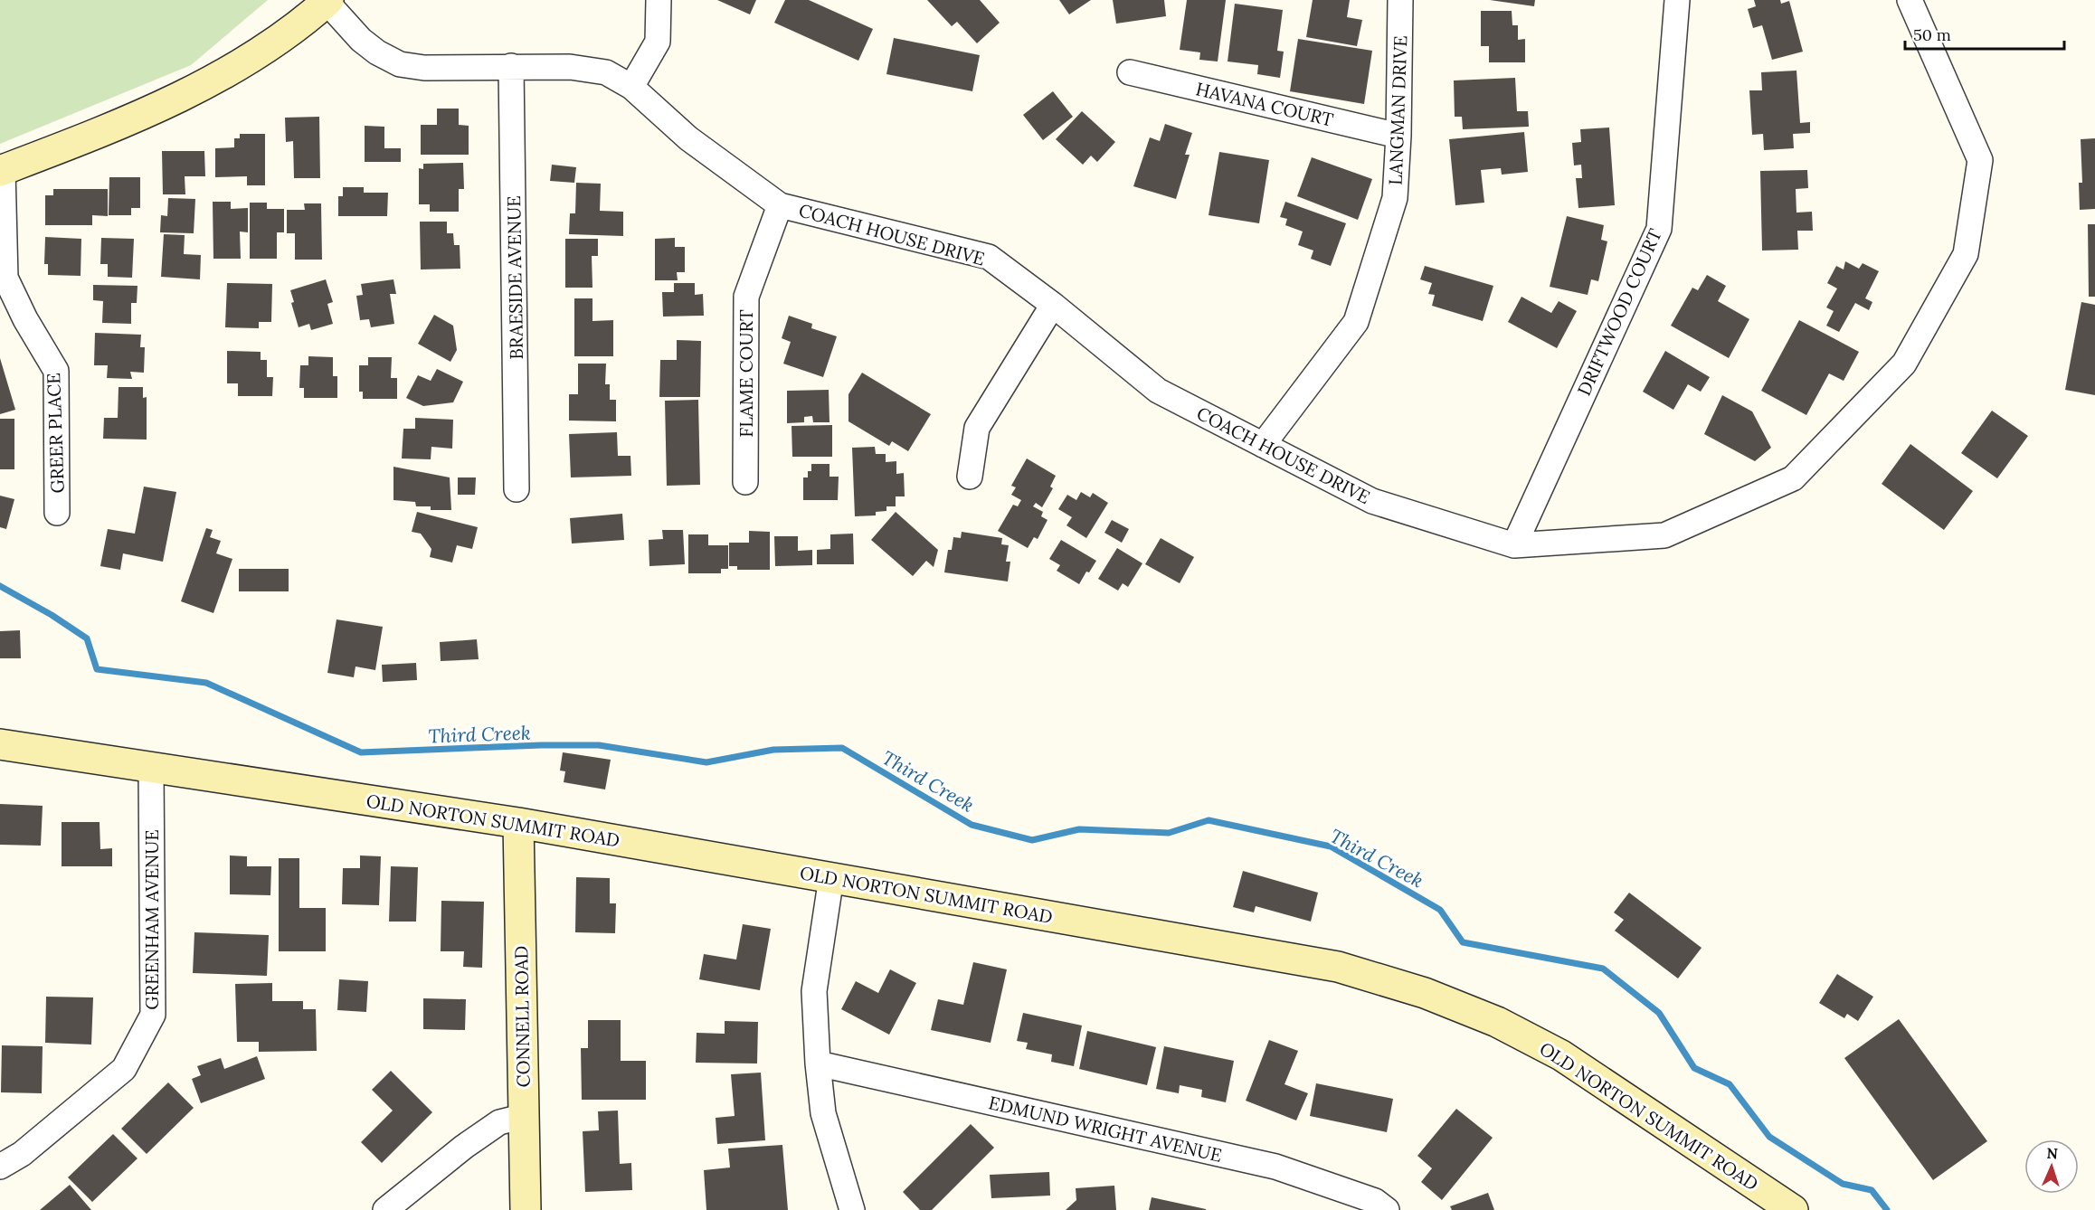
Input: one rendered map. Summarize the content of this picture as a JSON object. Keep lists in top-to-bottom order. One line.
{"streets":{"main road":["OLD NORTON SUMMIT ROAD","CONNELL ROAD"],"street":["HAVANA COURT","LANGMAN DRIVE","COACH HOUSE DRIVE","BRAESIDE AVENUE","DRIFTWOOD COURT","FLAME COURT","GREER PLACE","GREENHAM AVENUE","EDMUND WRIGHT AVENUE"]},"crossings":[["HAVANA COURT","LANGMAN DRIVE"],["LANGMAN DRIVE","COACH HOUSE DRIVE"],["COACH HOUSE DRIVE","BRAESIDE AVENUE"],["COACH HOUSE DRIVE","DRIFTWOOD COURT"],["COACH HOUSE DRIVE","FLAME COURT"],["OLD NORTON SUMMIT ROAD","GREENHAM AVENUE"],["OLD NORTON SUMMIT ROAD","CONNELL ROAD"]],"water":["Third Creek"],"scale_bar":"50 m","north":"top"}
